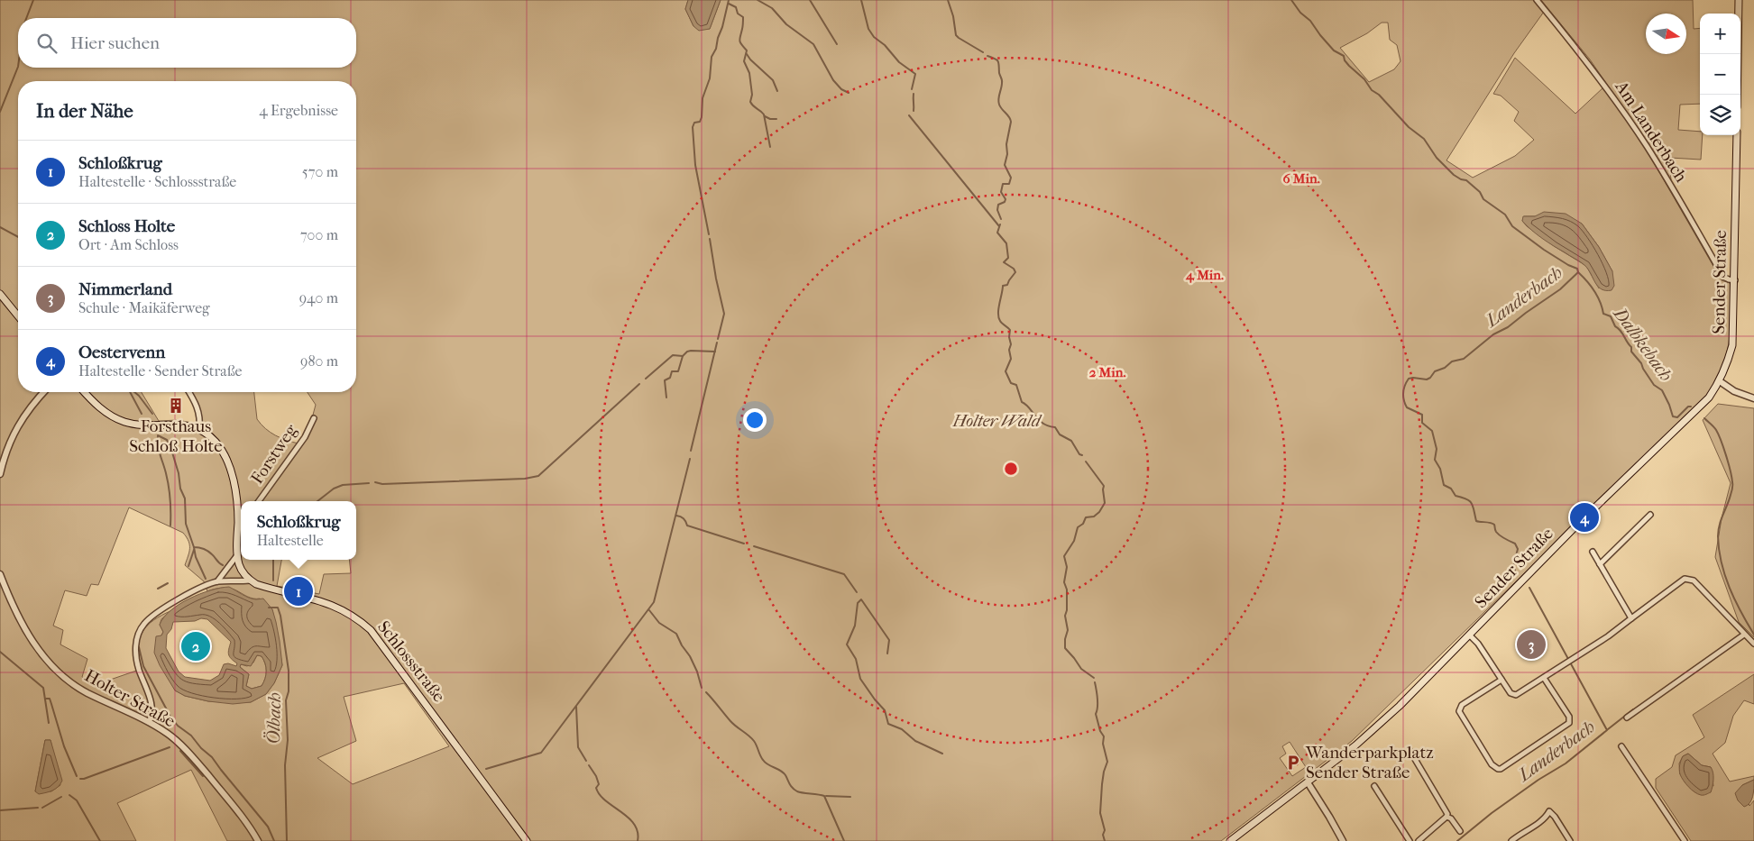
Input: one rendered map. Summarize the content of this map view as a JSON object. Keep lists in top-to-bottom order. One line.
{"streets":{"main road":["Sender Straße","Schlossstraße"],"street":["Am Landerbach","Forstweg","Holter Straße"]},"crossings":[["Am Landerbach","Sender Straße"]],"water":["Landerbach","Dalbkebach","Ölbach"],"parks":["Holter Wald"],"places":{"building":["Forsthaus Schloß Holte"],"parking":["Wanderparkplatz Sender Straße"]},"north":"right","page":{"map_buttons":["+","−"],"search":"Hier suchen","heading":["In der Nähe","4 Ergebnisse"],"list":[{"mark":"1","name":"Schloßkrug","note":"Haltestelle · Schlossstraße","value":"570 m"},{"mark":"2","name":"Schloss Holte","note":"Ort · Am Schloss","value":"700 m"},{"mark":"3","name":"Nimmerland","note":"Schule · Maikäferweg","value":"940 m"},{"mark":"4","name":"Oestervenn","note":"Haltestelle · Sender Straße","value":"980 m"}],"popup":["Schloßkrug","Haltestelle"],"pins":["4","1","3","2"]},"rings":["6 Min.","4 Min.","2 Min."]}
